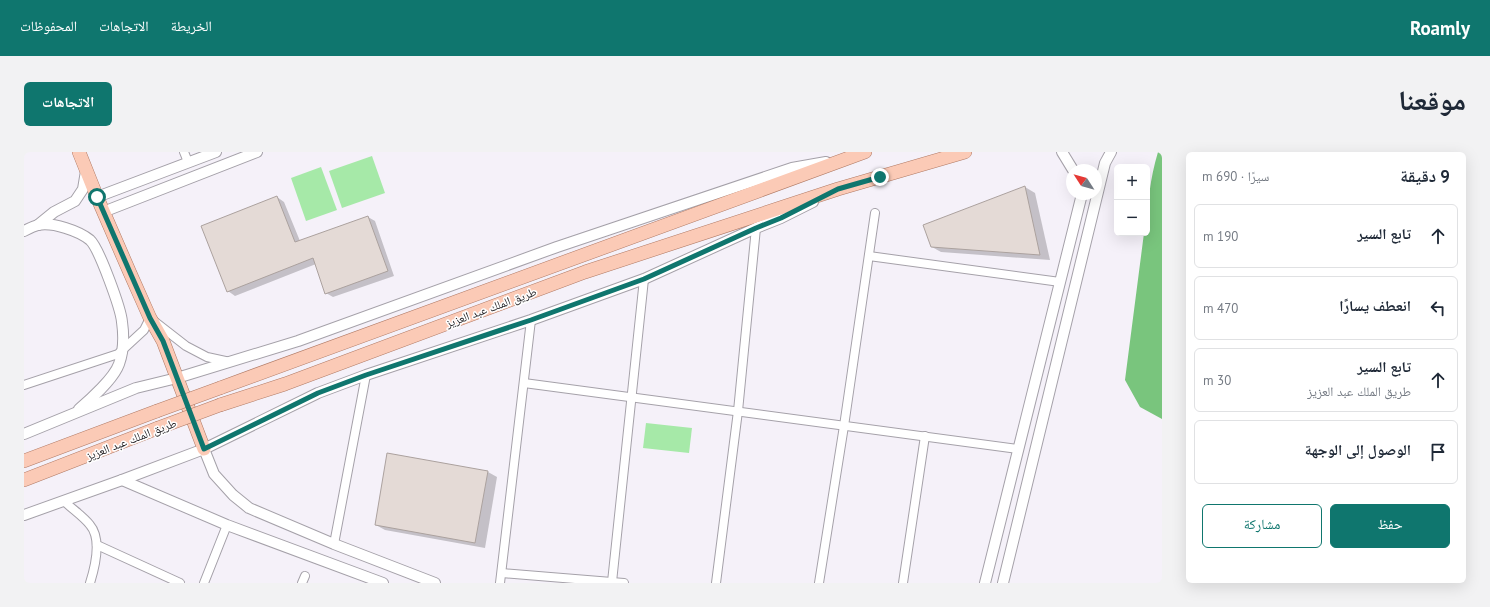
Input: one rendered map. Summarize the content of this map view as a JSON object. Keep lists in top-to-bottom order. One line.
{"streets":{"main road":["طريق الملك عبد العزيز"]},"north":"top left","page":{"header":"Roamly","nav":["الخريطة","الاتجاهات","المحفوظات"],"title":"موقعنا","buttons":["الاتجاهات",["حفظ","مشاركة"]],"heading":["9 دقيقة","سيرًا · 690 m"],"map_buttons":["+","−"],"list":[["تابع السير","190 m"],["انعطف يسارًا","470 m"],["تابع السير","طريق الملك عبد العزيز","30 m"],"الوصول إلى الوجهة"]}}
